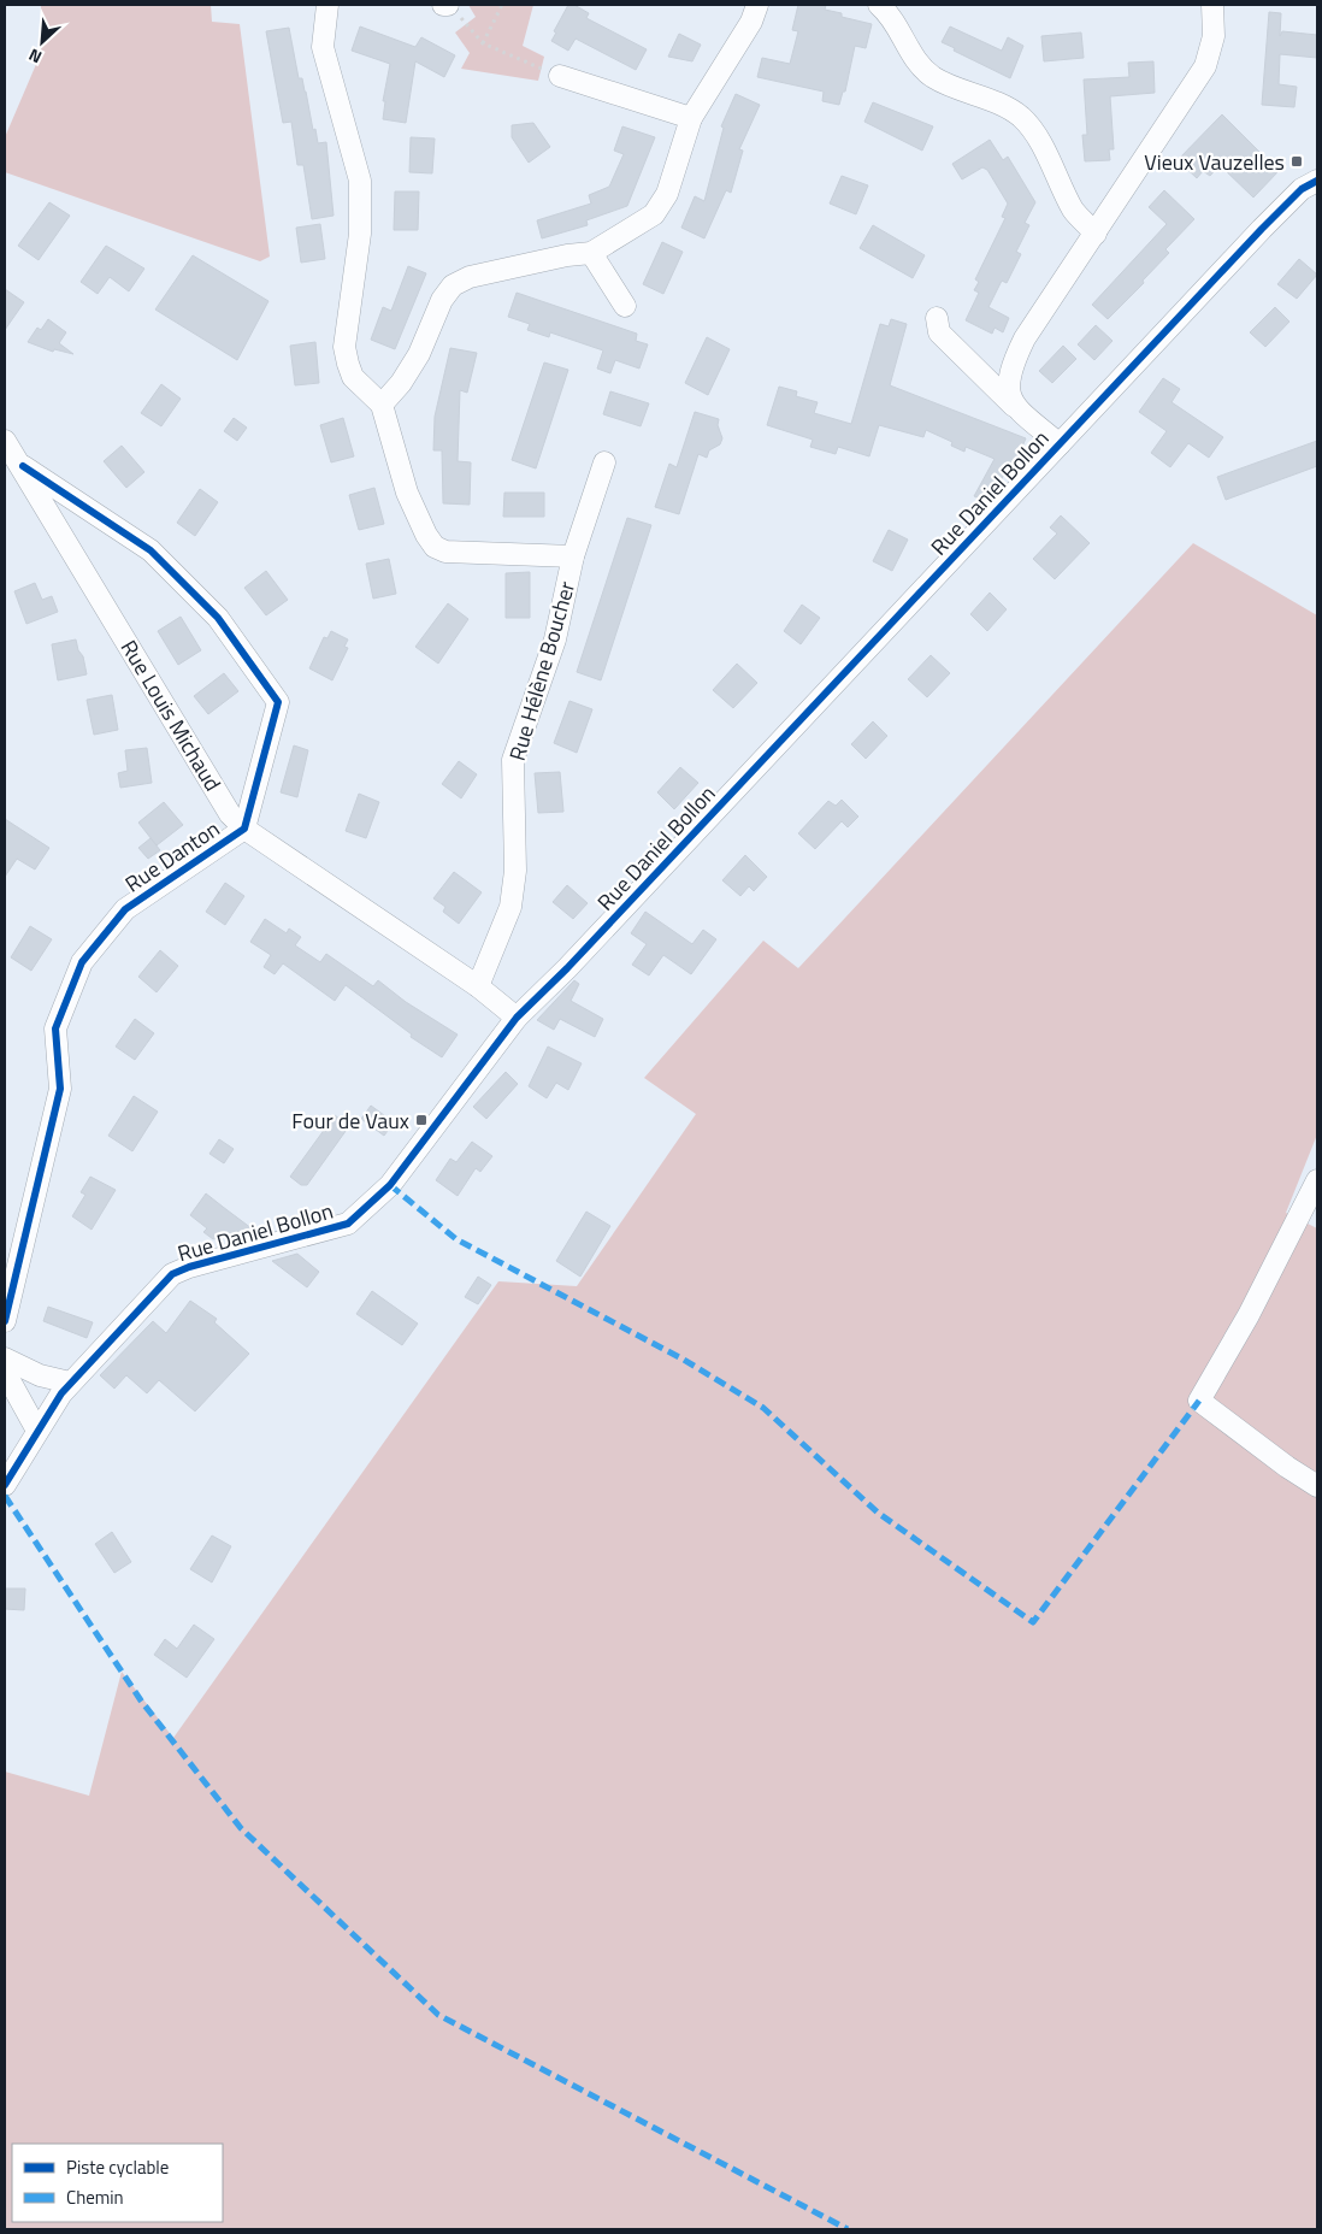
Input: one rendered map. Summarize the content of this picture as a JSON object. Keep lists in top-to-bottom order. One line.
{"streets":{"street":["Rue Daniel Bollon","Rue Hélène Boucher","Rue Louis Michaud","Rue Danton"]},"crossings":[["Rue Daniel Bollon","Rue Louis Michaud"],["Rue Hélène Boucher","Rue Louis Michaud"],["Rue Louis Michaud","Rue Danton"]],"places":{"transit":["Vieux Vauzelles","Four de Vaux"]},"legend":["Piste cyclable","Chemin"],"north":"bottom left"}
